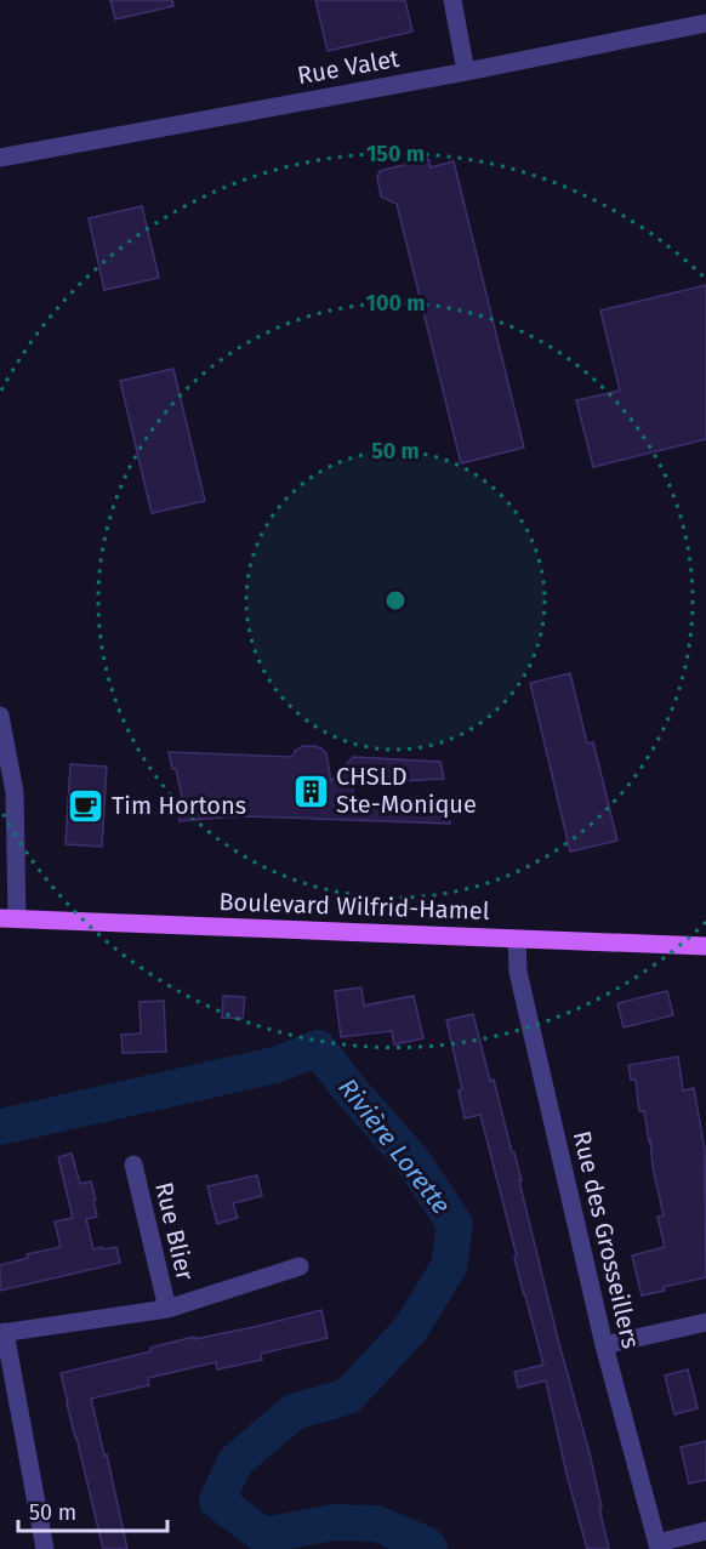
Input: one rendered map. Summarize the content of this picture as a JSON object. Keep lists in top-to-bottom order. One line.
{"streets":{"main road":["Boulevard Wilfrid-Hamel"],"street":["Rue Valet","Rue Blier","Rue des Grosseillers"]},"crossings":[["Boulevard Wilfrid-Hamel","Rue des Grosseillers"]],"water":["Rivière Lorette"],"places":{"building":["CHSLD Ste-Monique"],"cafe":["Tim Hortons"]},"scale_bar":"50 m","rings":["150 m","100 m","50 m"]}
